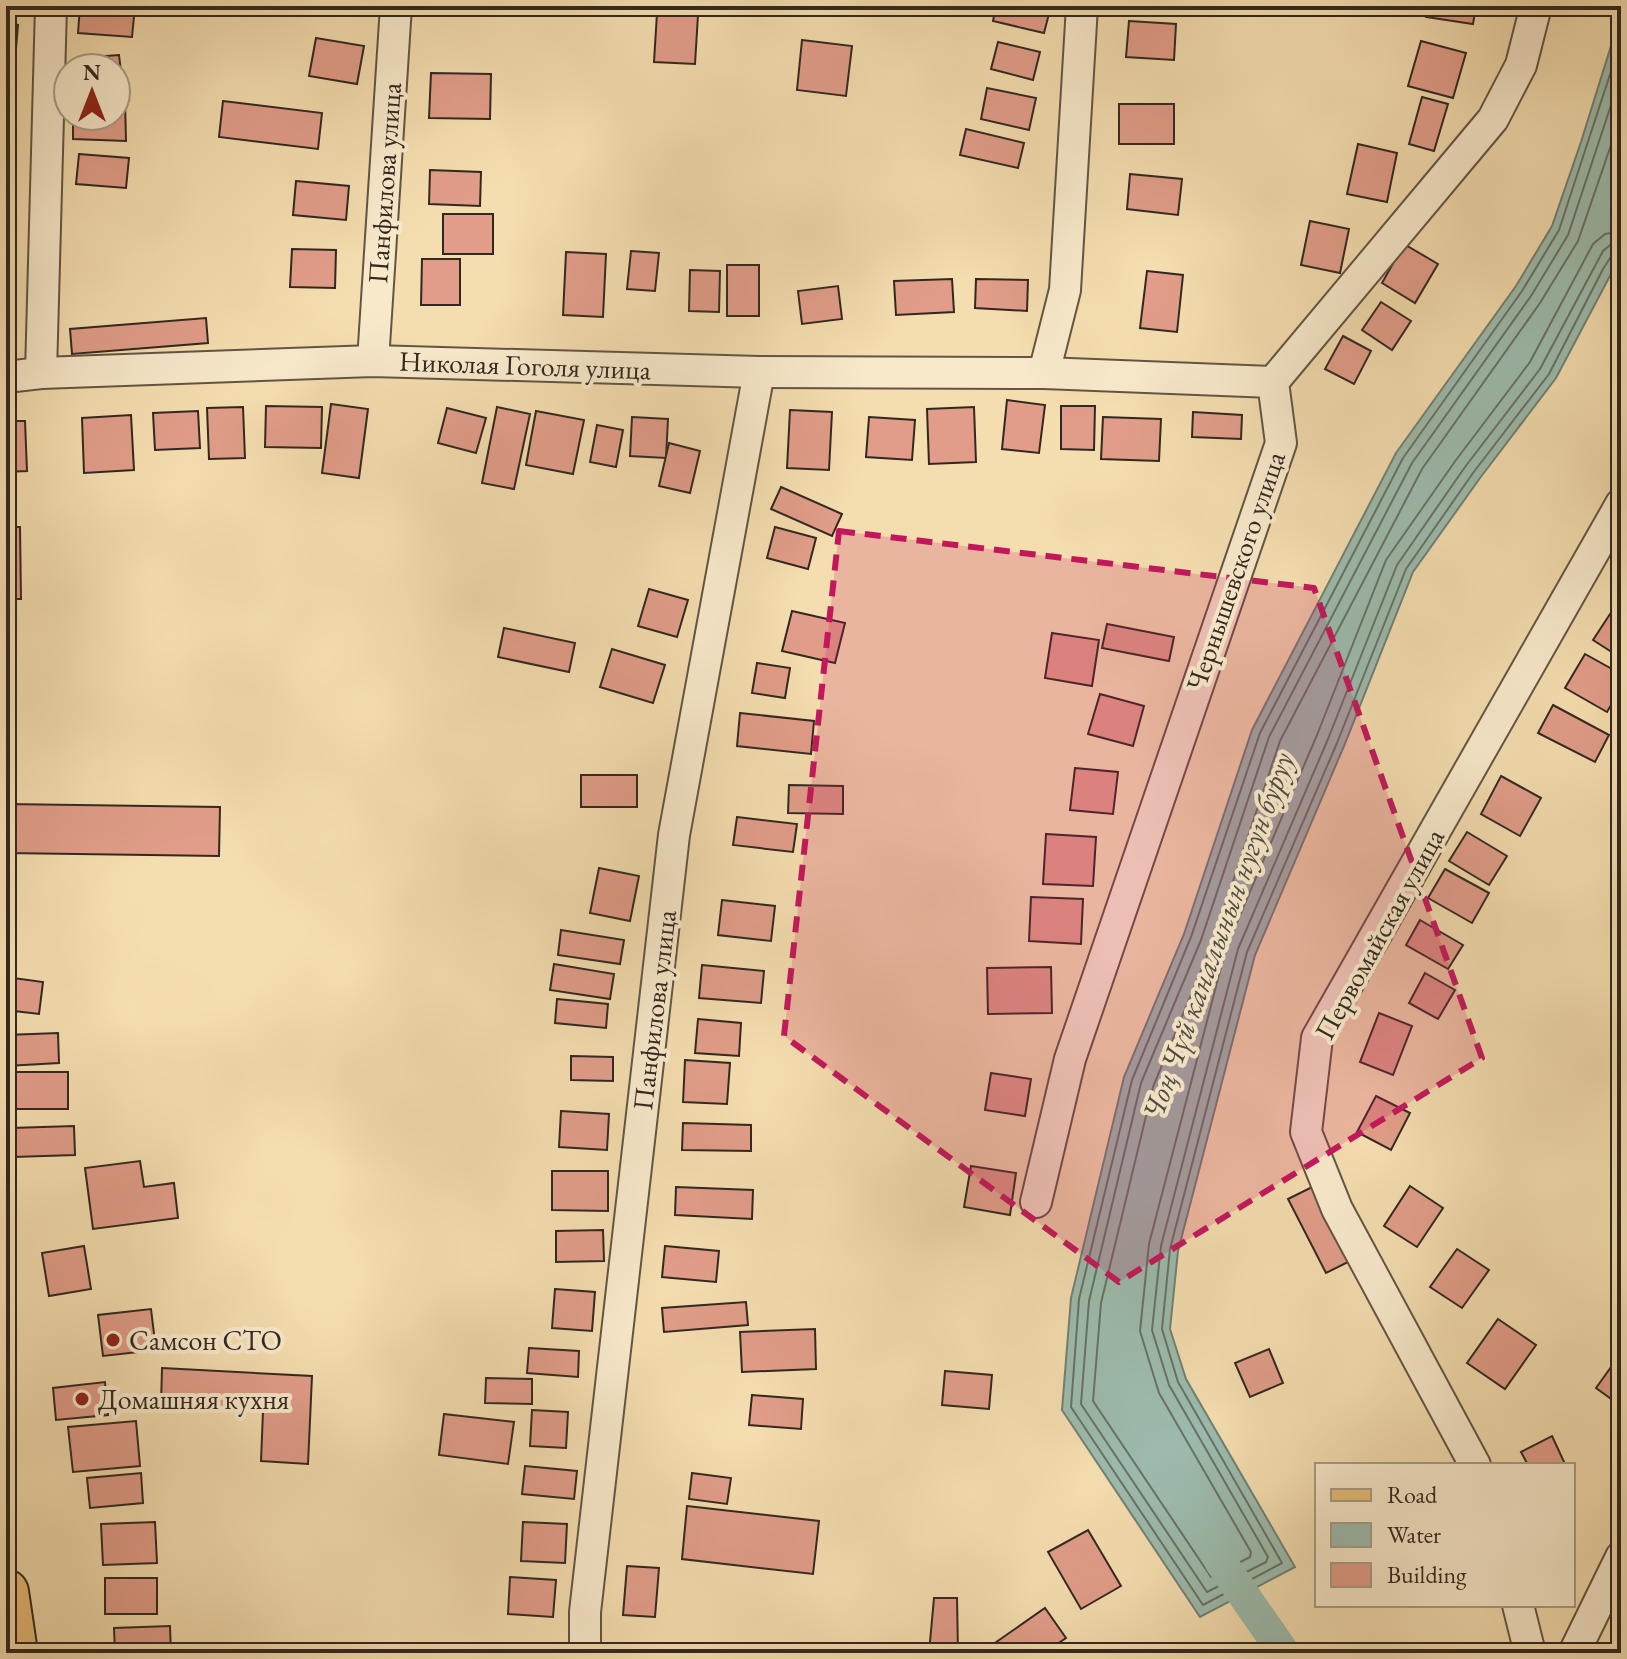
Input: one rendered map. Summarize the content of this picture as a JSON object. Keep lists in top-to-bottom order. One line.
{"streets":{"street":["Панфилова улица","Николая Гоголя улица","Чернышевского улица","Первомайская улица"]},"crossings":[["Панфилова улица","Николая Гоголя улица"],["Николая Гоголя улица","Чернышевского улица"]],"water":["Чоң Чүй каналынын нугун буруу"],"places":["Самсон СТО","Домашняя кухня"],"legend":["Road","Water","Building"],"north":"top"}
